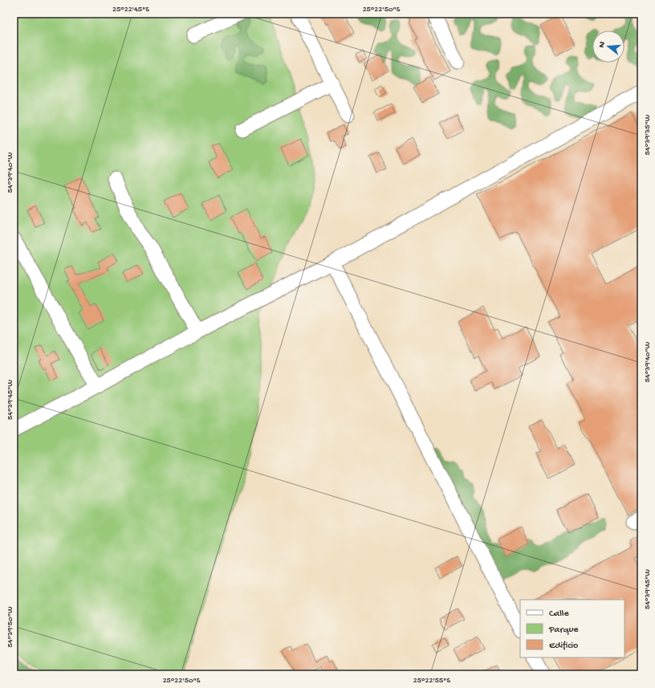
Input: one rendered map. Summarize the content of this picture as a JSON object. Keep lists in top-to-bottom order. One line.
{"legend":["Calle","Parque","Edificio"],"north":"left","coordinates":["25°22'45\"S","25°22'50\"S","54°39'35\"W","54°39'40\"W","54°39'45\"W","54°39'50\"W","25°22'55\"S"]}
